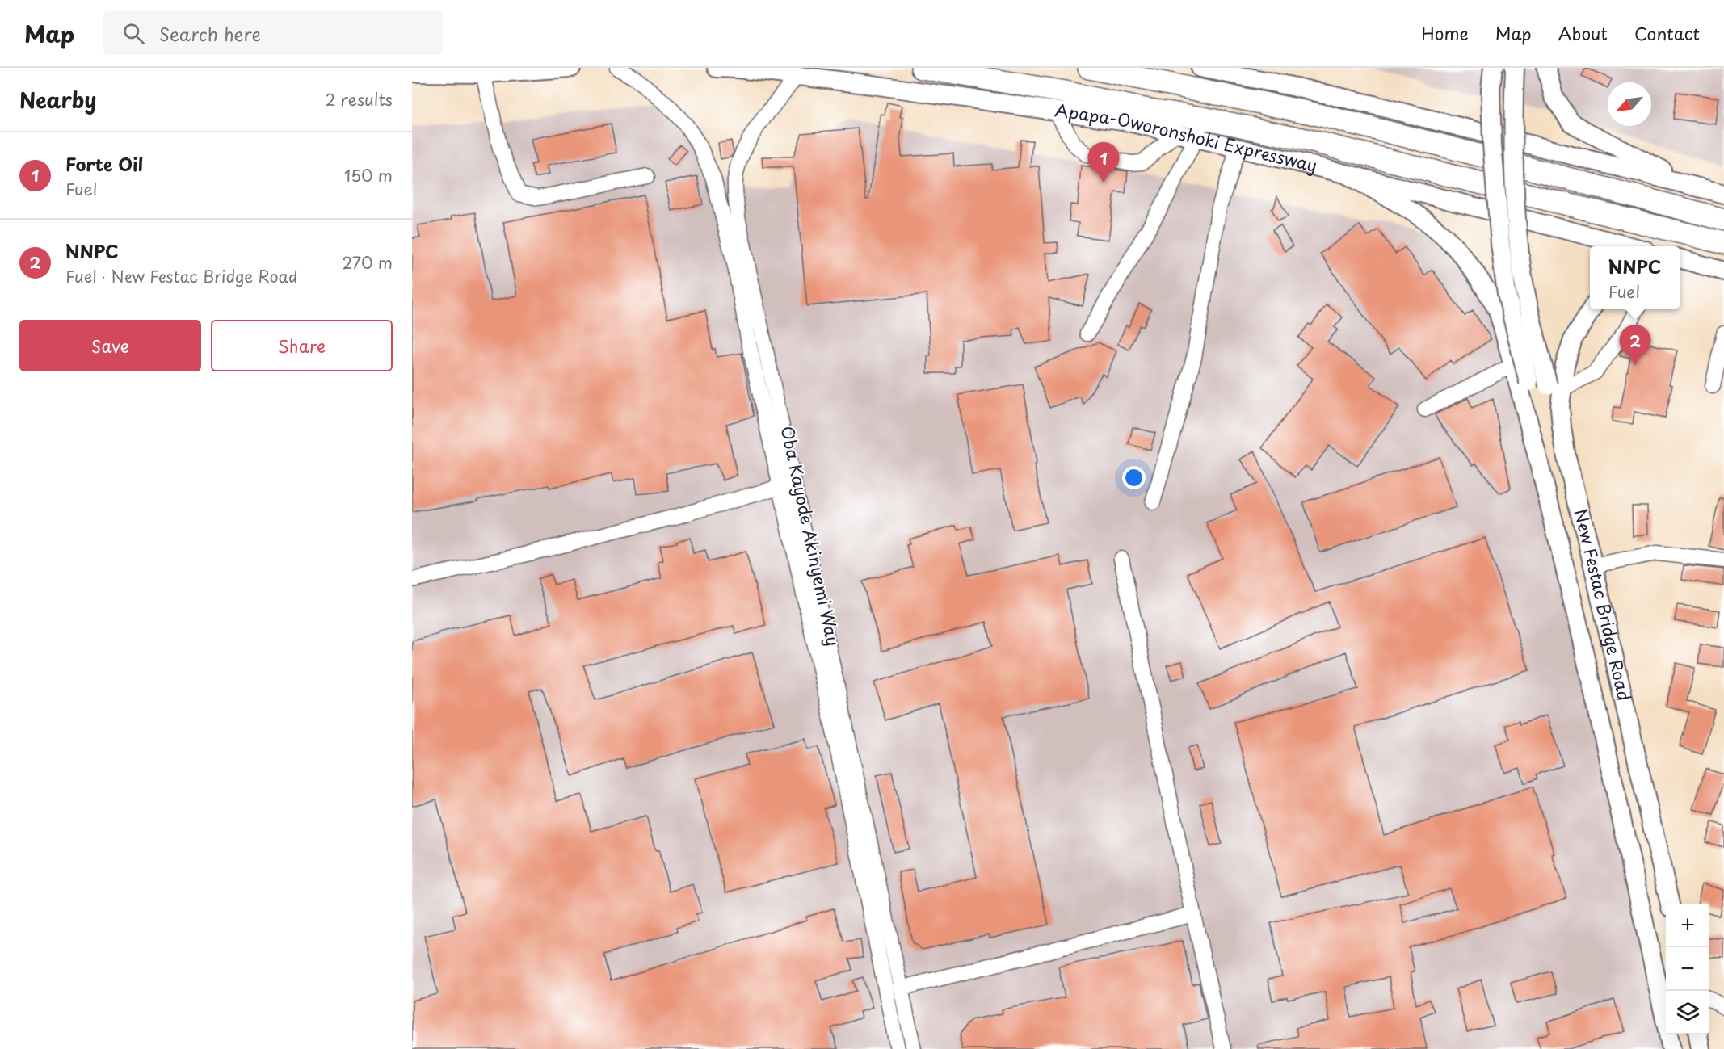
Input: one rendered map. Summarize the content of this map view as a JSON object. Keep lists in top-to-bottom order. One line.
{"streets":{"highway":["Apapa-Oworonshoki Expressway"],"main road":["New Festac Bridge Road"],"street":["Oba Kayode Akinyemi Way"]},"crossings":[["Apapa-Oworonshoki Expressway","Oba Kayode Akinyemi Way"]],"north":"bottom left","page":{"header":"Map","search":"Search here","nav":["Home","Map","About","Contact"],"heading":["Nearby","2 results"],"list":[{"mark":"1","name":"Forte Oil","note":"Fuel","value":"150 m"},{"mark":"2","name":"NNPC","note":"Fuel · New Festac Bridge Road","value":"270 m"}],"pins":["1","2"],"popup":["NNPC","Fuel"],"buttons":["Save","Share"],"map_buttons":["+","−"]}}
